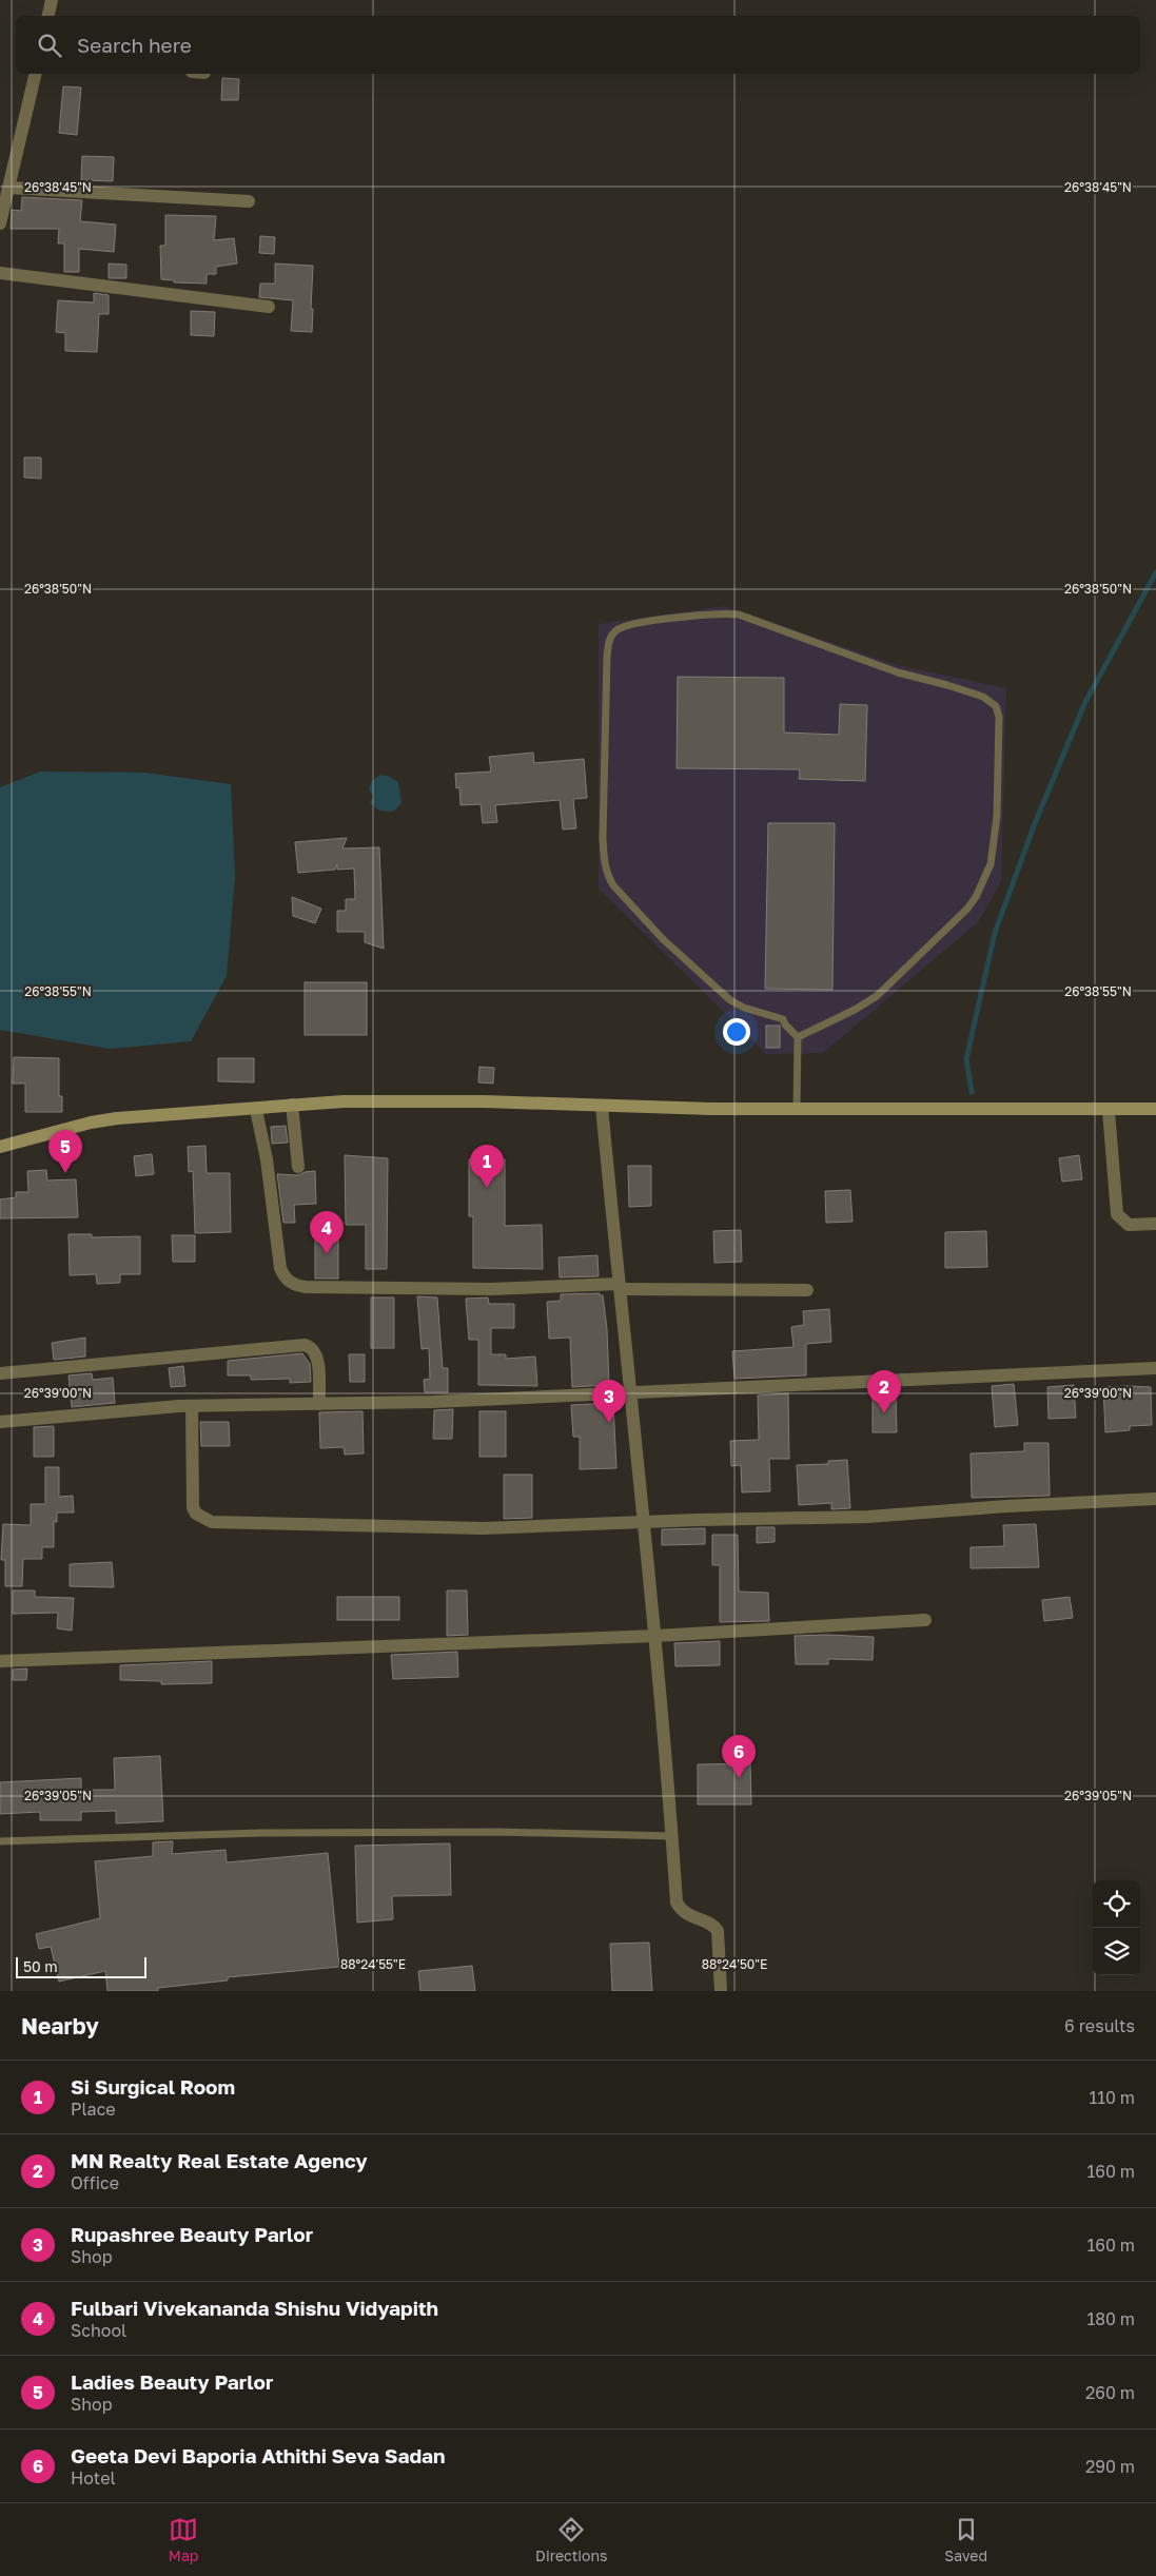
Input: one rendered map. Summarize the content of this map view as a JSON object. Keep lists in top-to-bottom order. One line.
{"scale_bar":"50 m","page":{"search":"Search here","pins":["5","1","4","2","3","6"],"scale":"50 m","heading":["Nearby","6 results"],"list":[{"mark":"1","name":"Si Surgical Room","note":"Place","value":"110 m"},{"mark":"2","name":"MN Realty Real Estate Agency","note":"Office","value":"160 m"},{"mark":"3","name":"Rupashree Beauty Parlor","note":"Shop","value":"160 m"},{"mark":"4","name":"Fulbari Vivekananda Shishu Vidyapith","note":"School","value":"180 m"},{"mark":"5","name":"Ladies Beauty Parlor","note":"Shop","value":"260 m"},{"mark":"6","name":"Geeta Devi Baporia Athithi Seva Sadan","note":"Hotel","value":"290 m"}],"nav":["Map","Directions","Saved"]},"coordinates":["26°38'45\"N","26°38'50\"N","26°38'55\"N","26°39'00\"N","26°39'05\"N","88°24'55\"E","88°24'50\"E"]}
